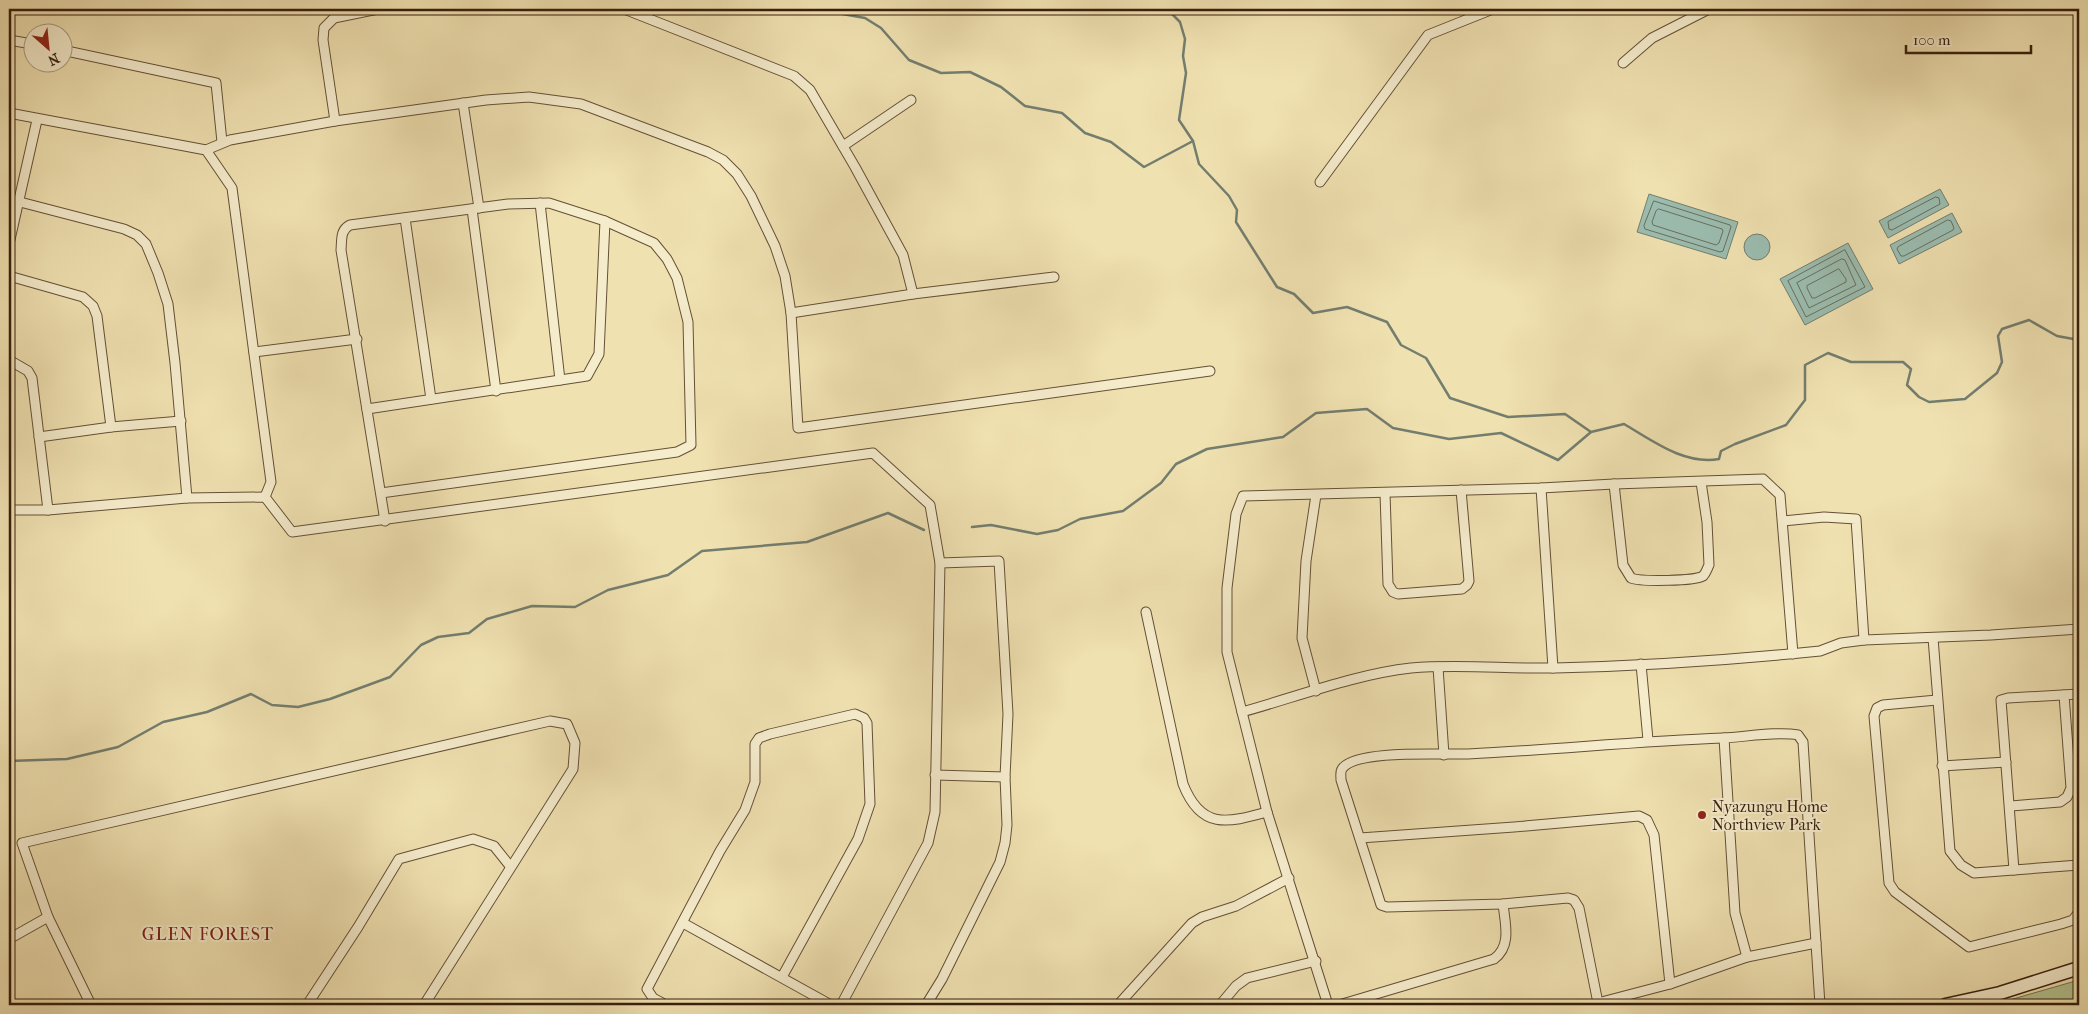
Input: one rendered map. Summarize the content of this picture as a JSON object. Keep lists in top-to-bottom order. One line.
{"districts":["GLEN FOREST"],"places":["Nyazungu Home Northview Park"],"scale_bar":"100 m","north":"bottom right"}
